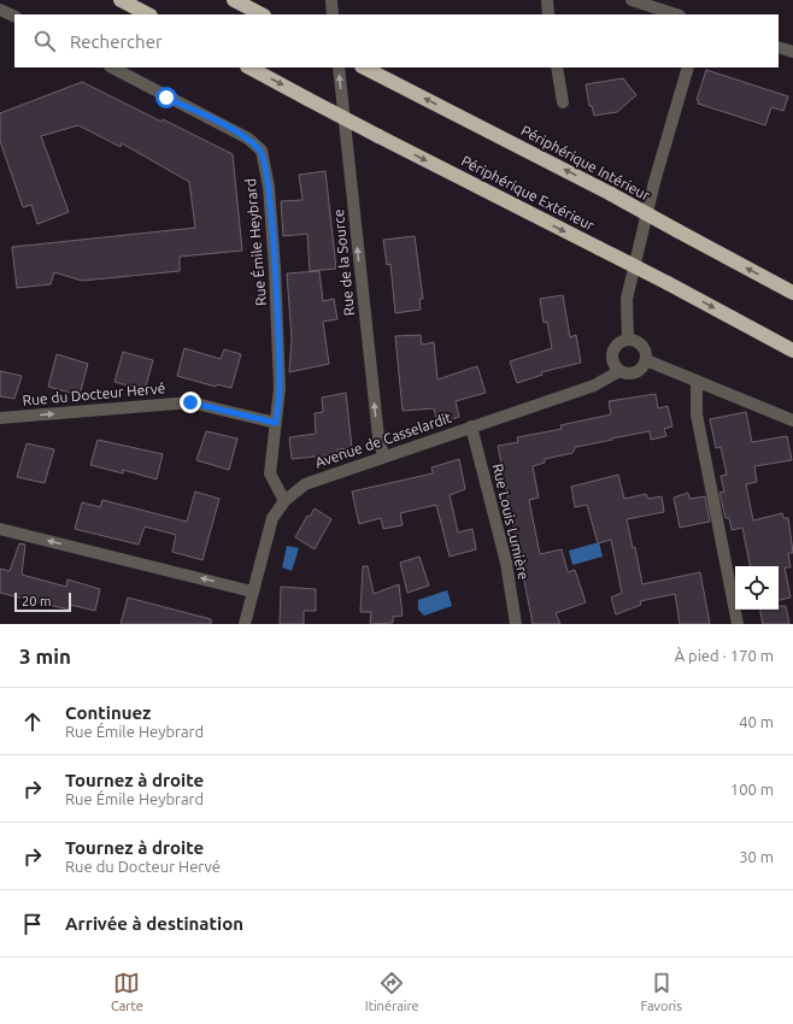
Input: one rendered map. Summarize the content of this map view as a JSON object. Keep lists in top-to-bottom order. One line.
{"streets":{"highway":["Périphérique Intérieur","Périphérique Extérieur"],"street":["Rue Émile Heybrard","Rue de la Source","Rue du Docteur Hervé","Avenue de Casselardit","Rue Louis Lumière"]},"crossings":[["Rue Émile Heybrard","Rue du Docteur Hervé"],["Rue Émile Heybrard","Avenue de Casselardit"],["Rue de la Source","Avenue de Casselardit"],["Avenue de Casselardit","Rue Louis Lumière"]],"one_way":["Périphérique Intérieur","Périphérique Extérieur","Rue de la Source","Rue du Docteur Hervé"],"scale_bar":"20 m","page":{"search":"Rechercher","scale":"20 m","heading":["3 min","À pied · 170 m"],"list":[["Continuez","Rue Émile Heybrard","40 m"],["Tournez à droite","Rue Émile Heybrard","100 m"],["Tournez à droite","Rue du Docteur Hervé","30 m"],"Arrivée à destination"],"nav":["Carte","Itinéraire","Favoris"]}}
